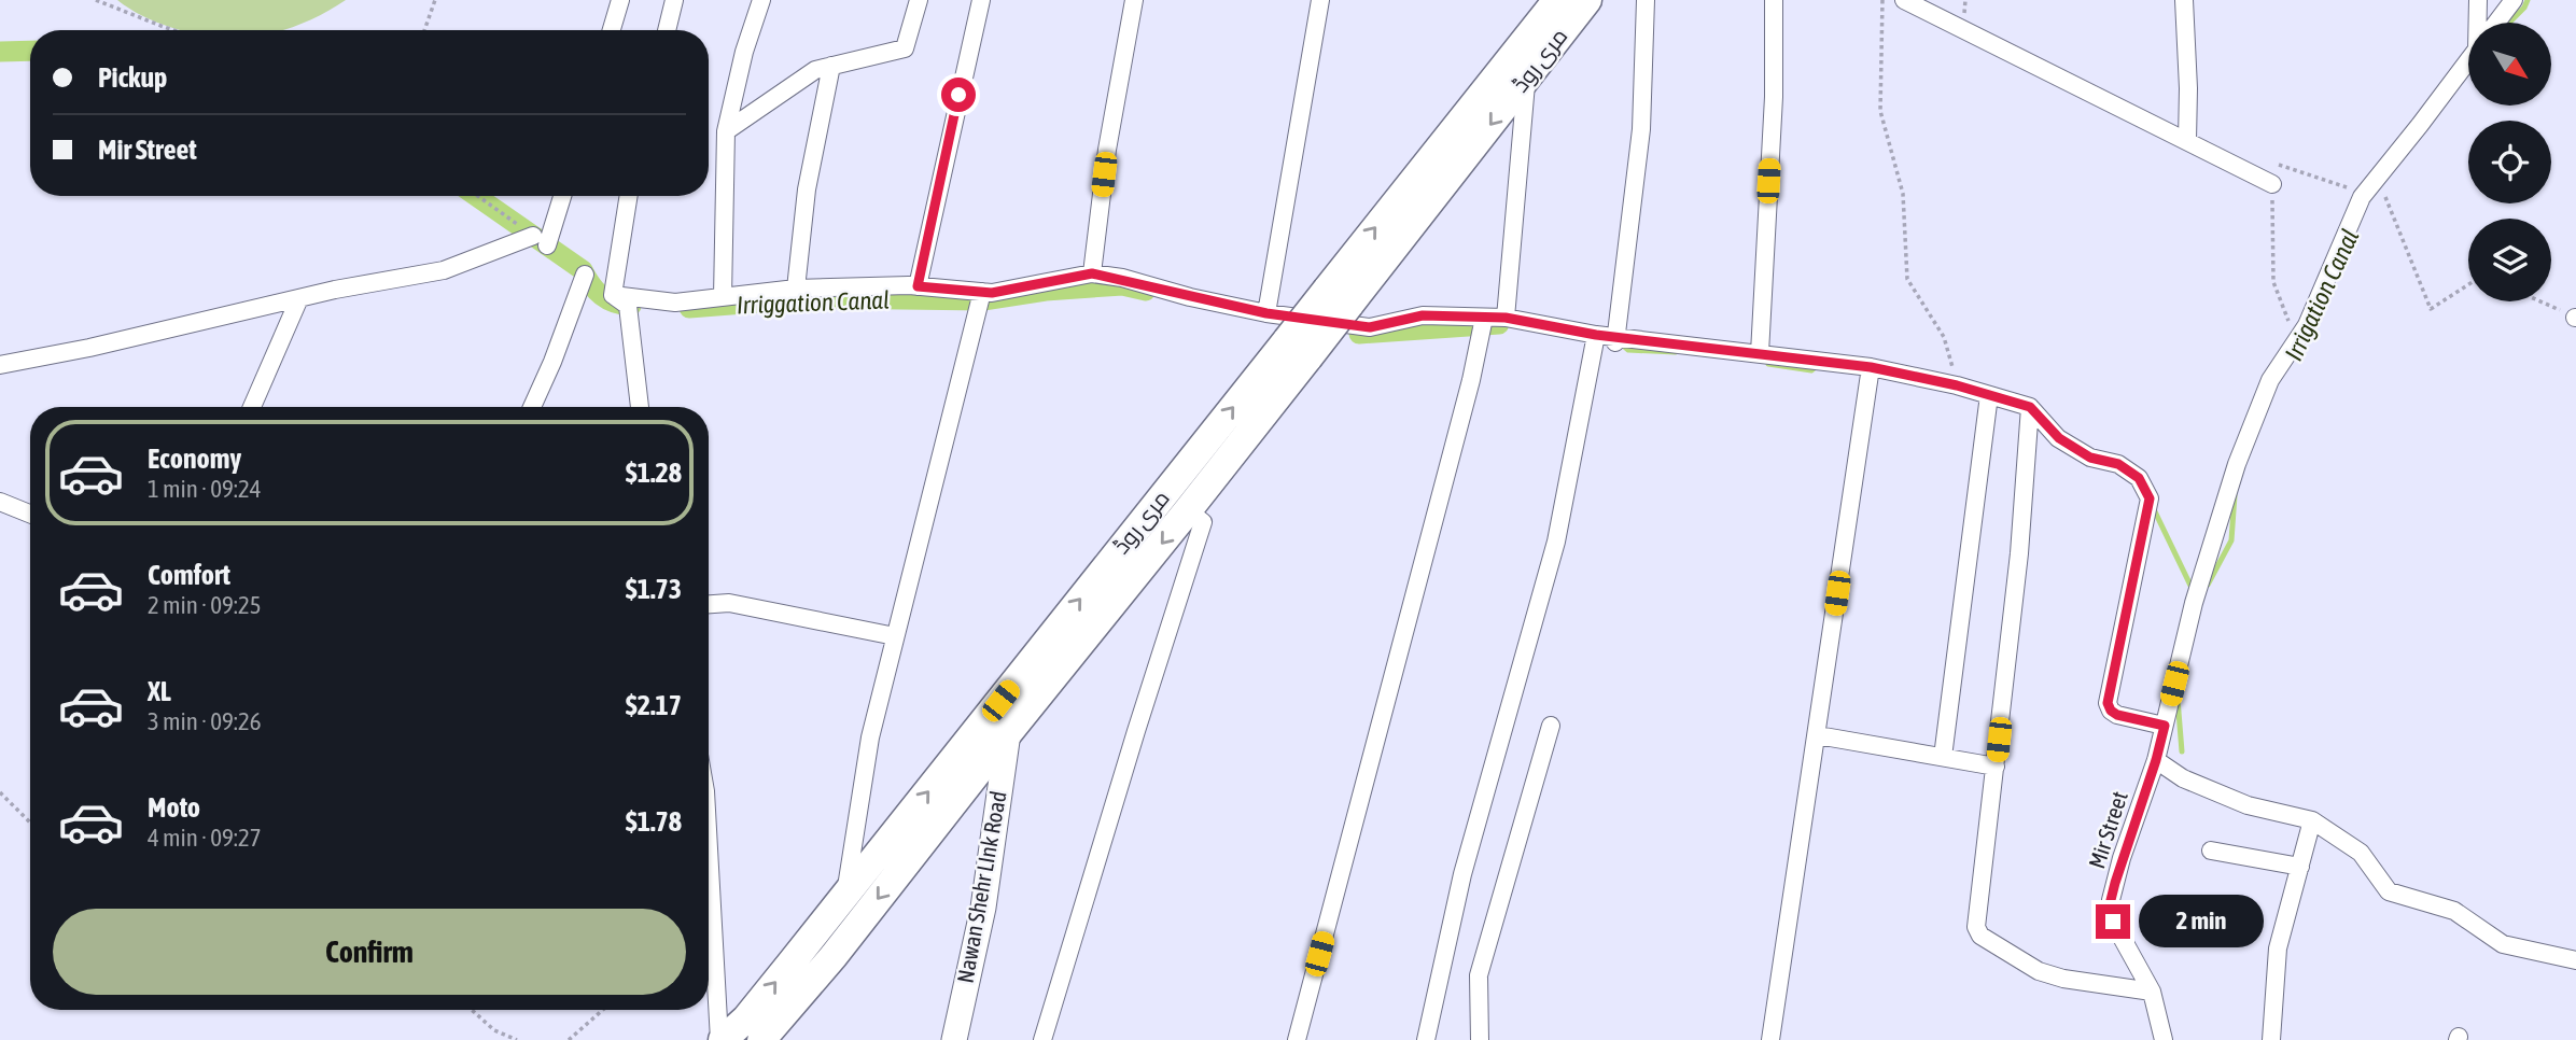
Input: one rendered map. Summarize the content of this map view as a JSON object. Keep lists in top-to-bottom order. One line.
{"streets":{"main road":["مری روڈ"],"street":["Mir Street","Nawan Shehr LInk Road"]},"crossings":[["مری روڈ","Nawan Shehr LInk Road"]],"water":["Irrigation Canal","Irriggation Canal"],"north":"bottom right","page":{"banner":["Pickup","Mir Street"],"list":[{"name":"Economy","note":"1 min · 09:24","value":"$1.28"},{"name":"Comfort","note":"2 min · 09:25","value":"$1.73"},{"name":"XL","note":"3 min · 09:26","value":"$2.17"},{"name":"Moto","note":"4 min · 09:27","value":"$1.78"}],"buttons":"Confirm","bubble":"2 min"}}
